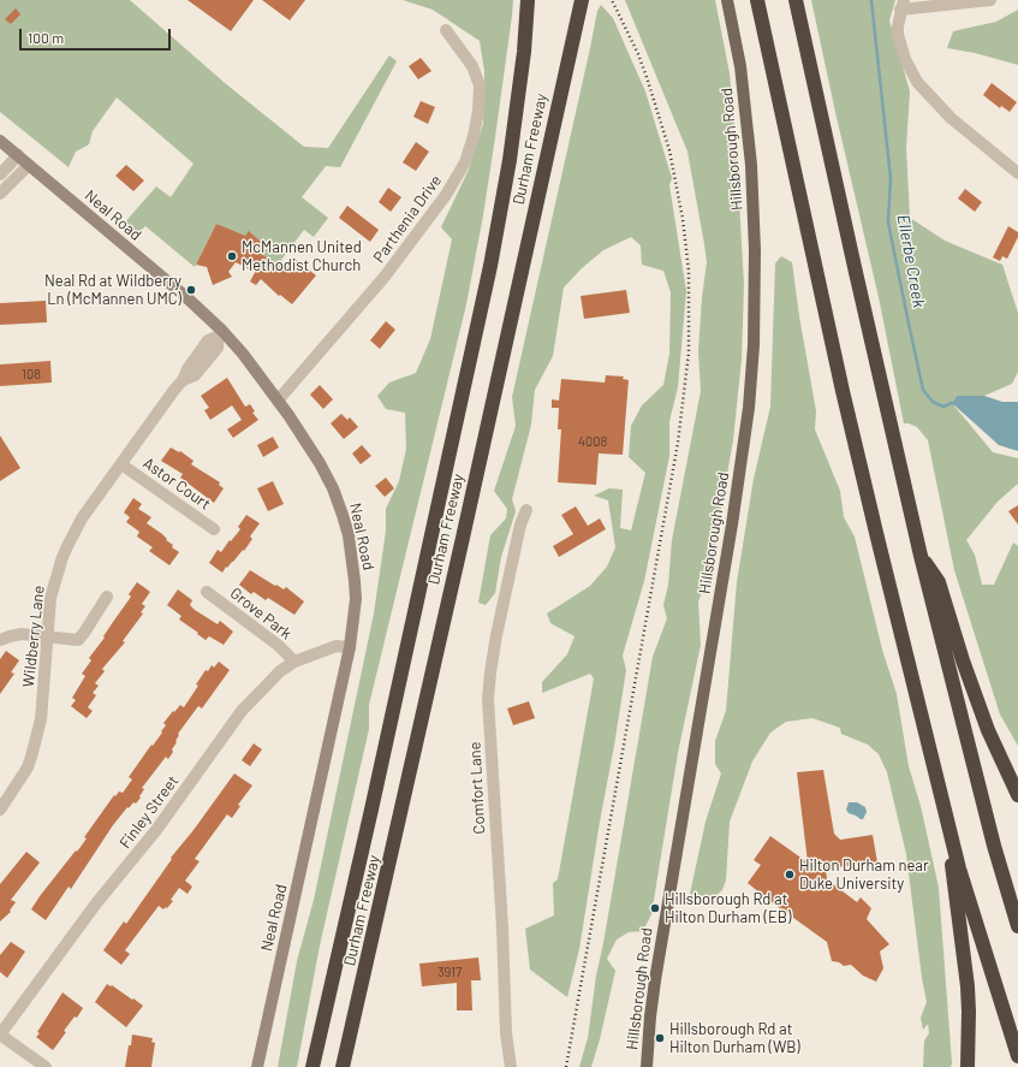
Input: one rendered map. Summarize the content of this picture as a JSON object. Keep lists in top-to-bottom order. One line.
{"streets":{"highway":["Durham Freeway"],"main road":["Hillsborough Road"],"street":["Neal Road","Parthenia Drive","Astor Court","Grove Park","Wildberry Lane","Comfort Lane","Finley Street"]},"crossings":[["Neal Road","Parthenia Drive"],["Neal Road","Wildberry Lane"],["Neal Road","Finley Street"],["Astor Court","Wildberry Lane"],["Grove Park","Finley Street"]],"water":["Ellerbe Creek"],"places":["McMannen United Methodist Church","Neal Rd at Wildberry Ln (McMannen UMC)","Hilton Durham near Duke University","Hillsborough Rd at Hilton Durham (EB)","Hillsborough Rd at Hilton Durham (WB)"],"house_numbers":["108","4008","3917"],"scale_bar":"100 m"}
